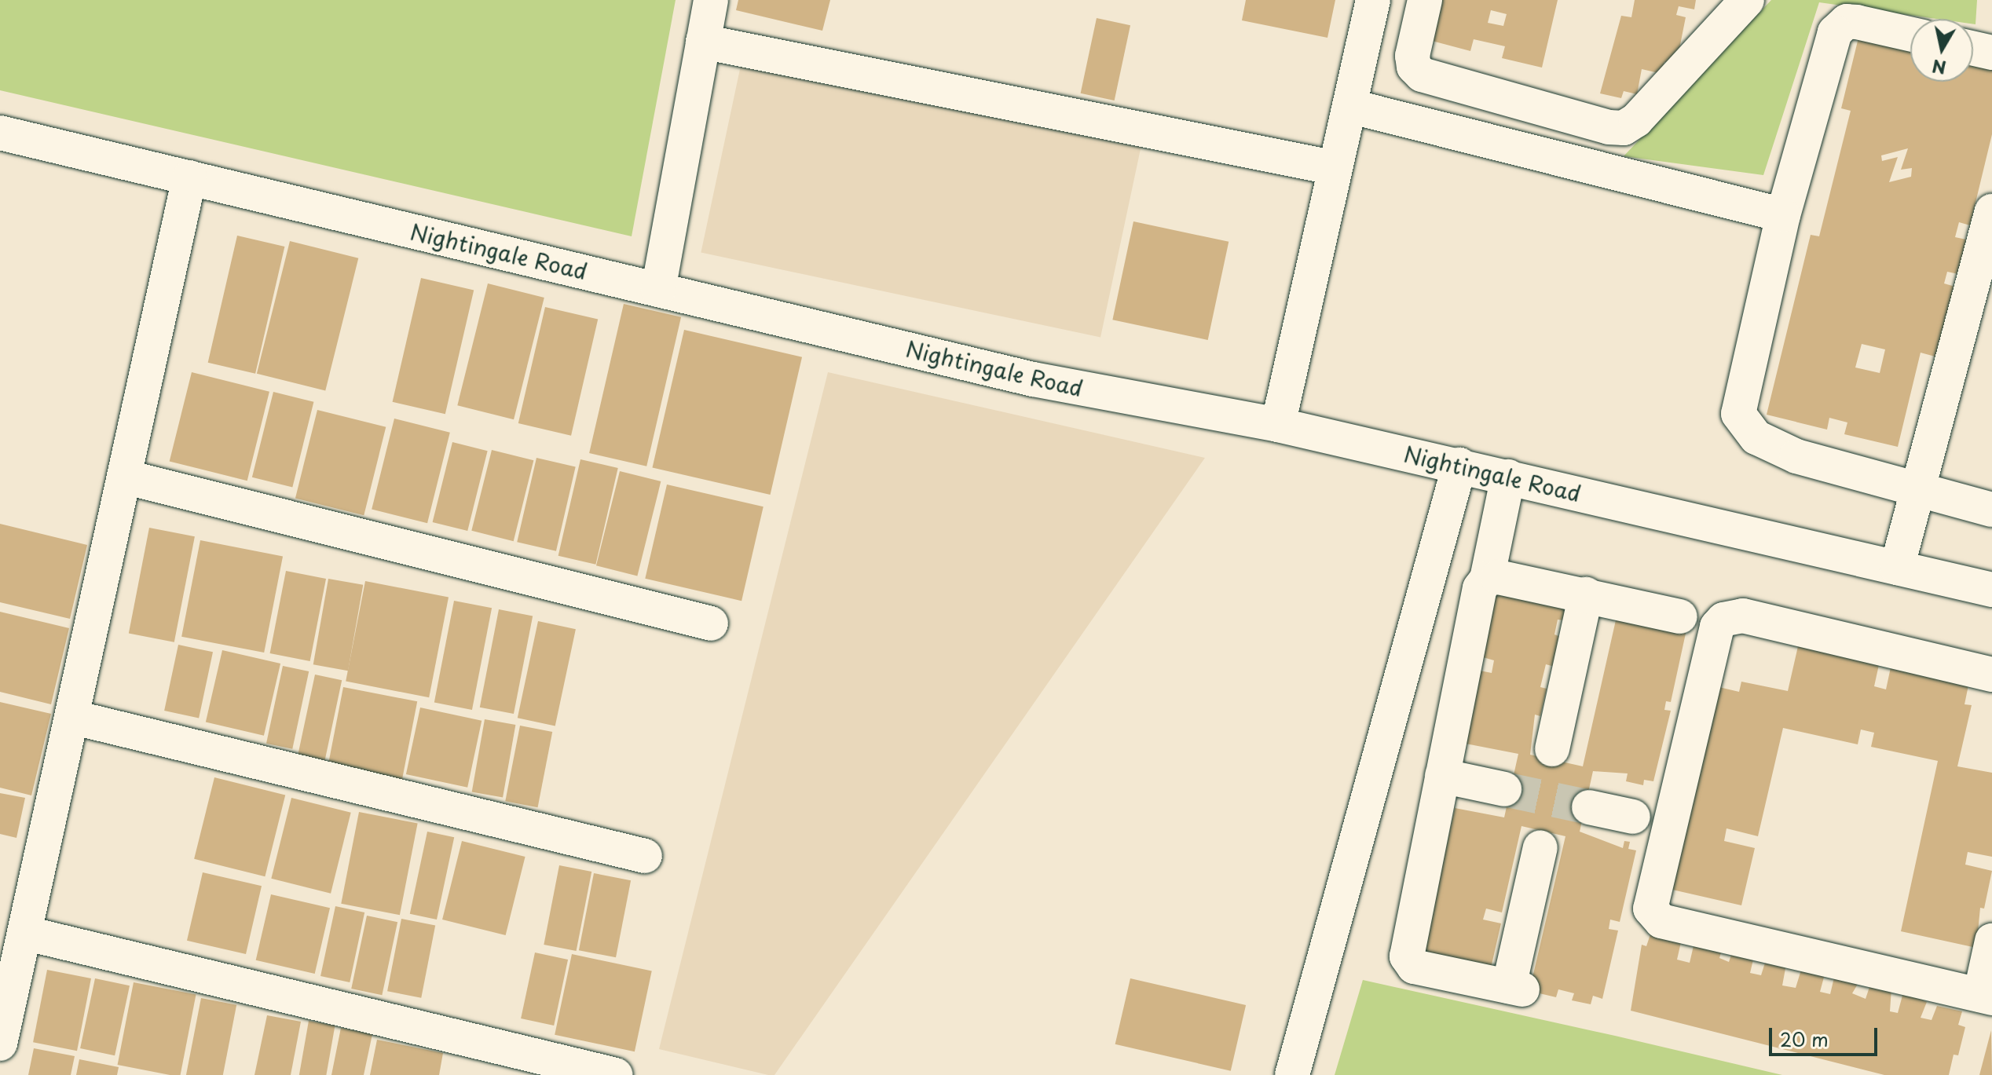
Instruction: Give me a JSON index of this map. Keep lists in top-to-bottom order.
{
  "streets": {
    "street": ["Nightingale Road"]
  },
  "scale_bar": "20 m",
  "north": "bottom"
}
